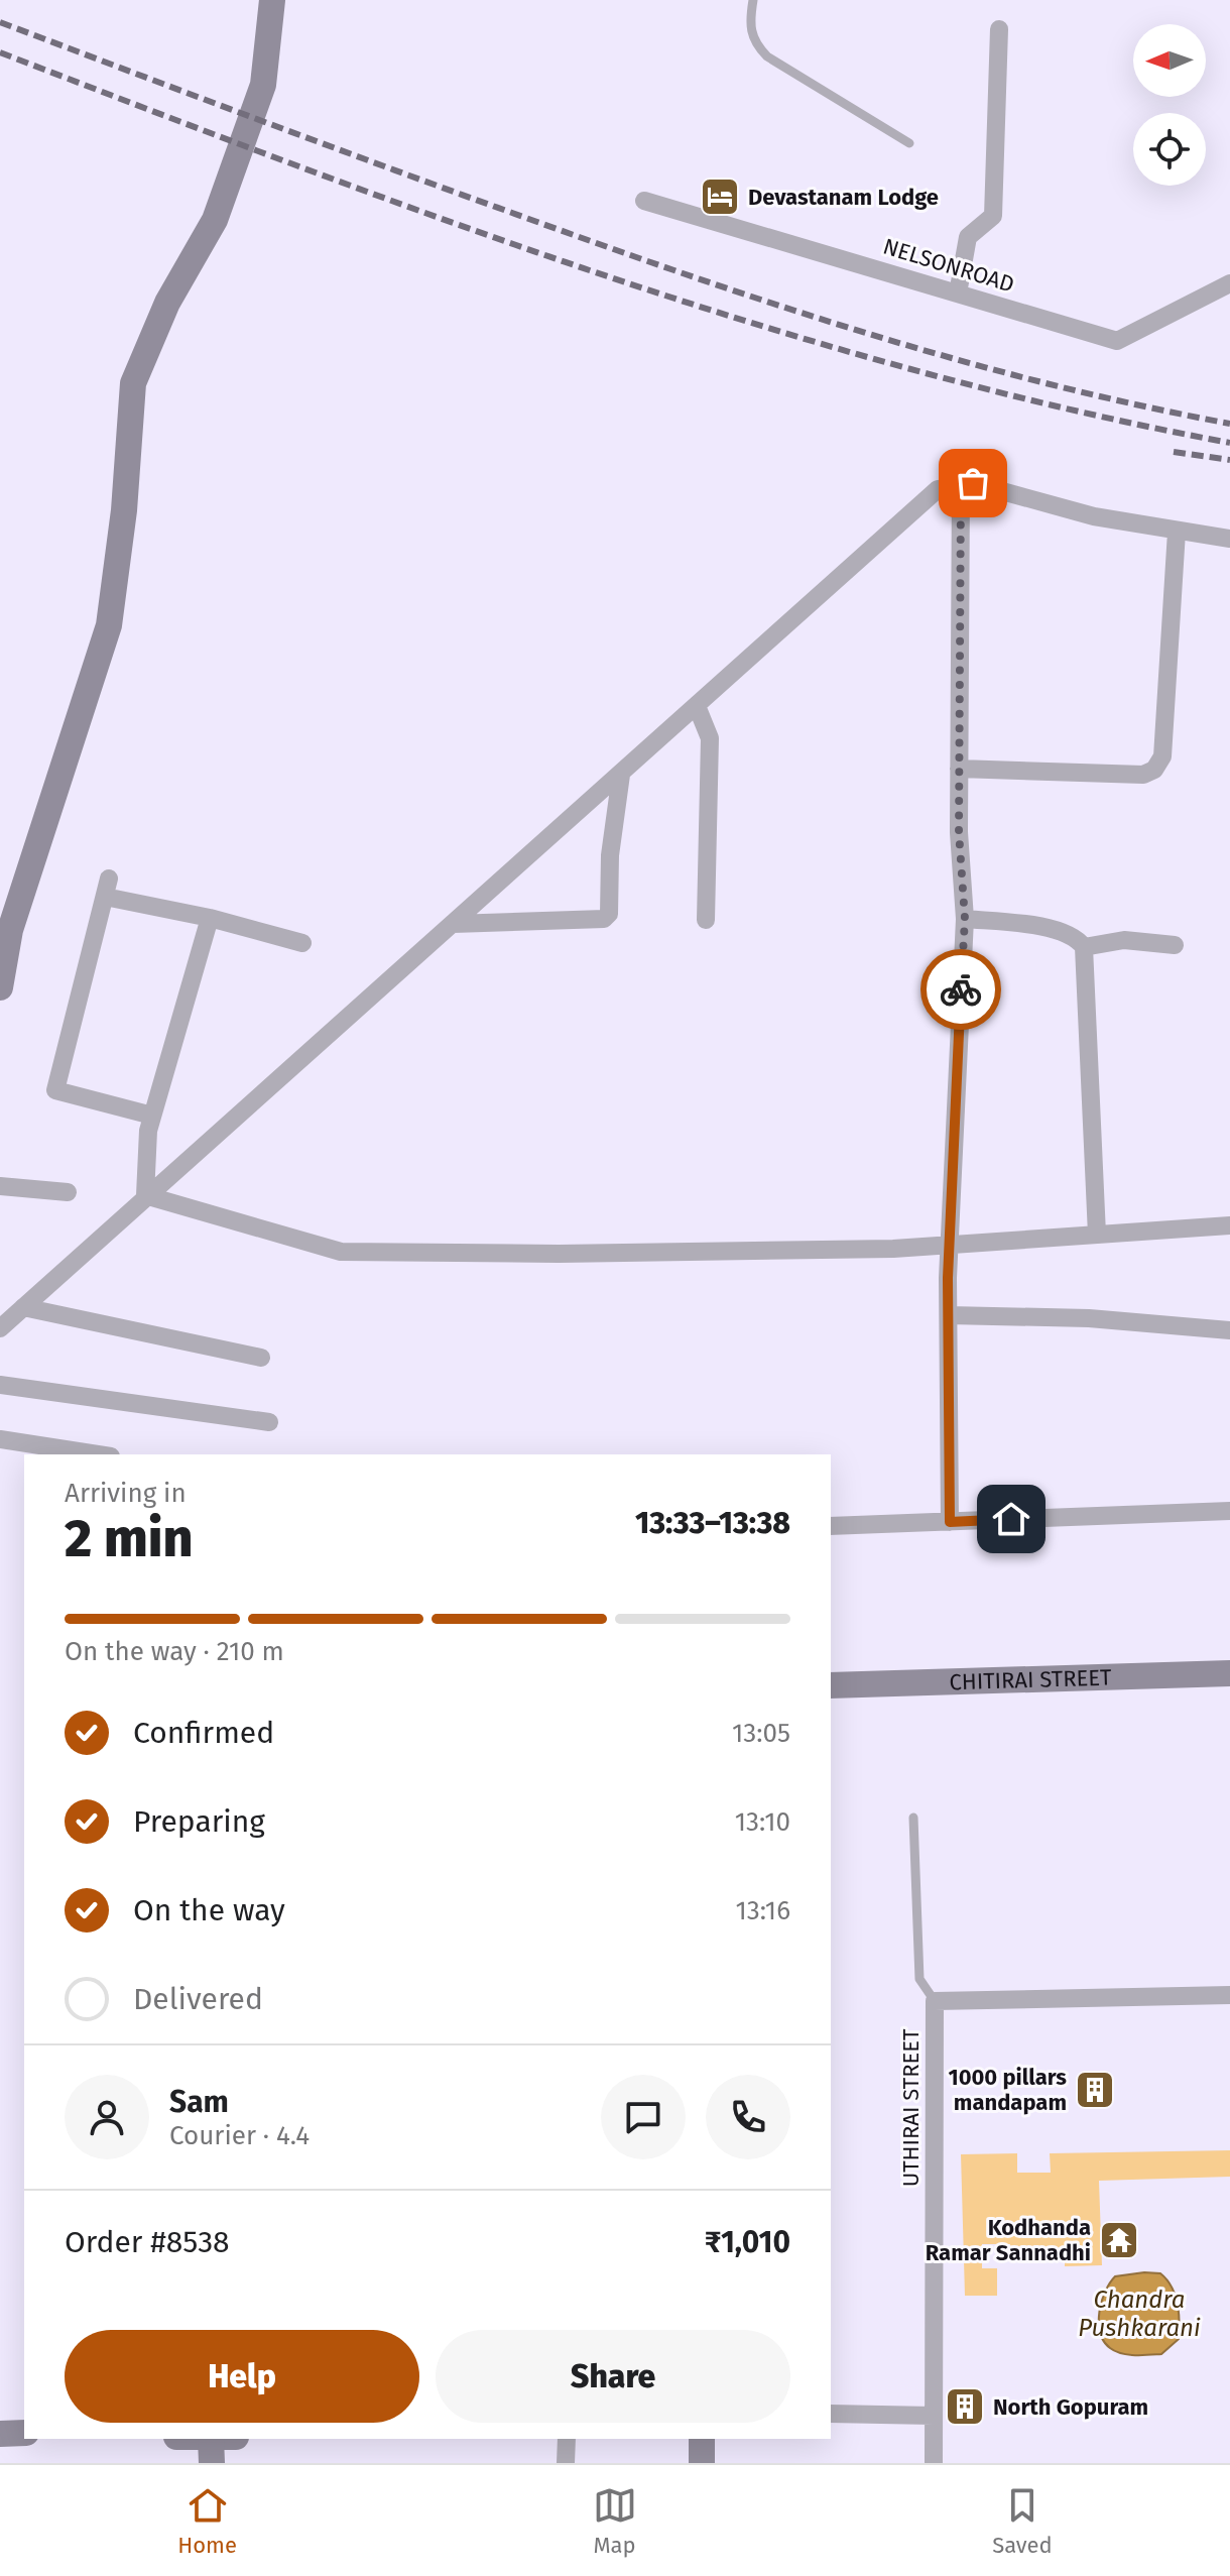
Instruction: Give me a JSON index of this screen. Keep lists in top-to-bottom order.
{
  "streets": {
    "main road": ["CHITIRAI STREET"],
    "street": ["NELSONROAD", "UTHIRAI STREET"]
  },
  "water": ["Chandra Pushkarani"],
  "places": {
    "hotel": ["Devastanam Lodge"],
    "building": ["1000 pillars mandapam", "North Gopuram"],
    "temple": ["Kodhanda Ramar Sannadhi"]
  },
  "north": "left",
  "page": {
    "heading": ["2 min", "Arriving in", "13:33–13:38"],
    "panel": [
      "Sam",
      "Courier · 4.4",
      "Order #8538",
      "₹1,010"
    ],
    "bar": "On the way · 210 m",
    "list": [
      ["Confirmed", "13:05"],
      ["Preparing", "13:10"],
      ["On the way", "13:16"],
      "Delivered"
    ],
    "buttons": ["Help", "Share"],
    "tabs": ["Home", "Map", "Saved"]
  }
}
